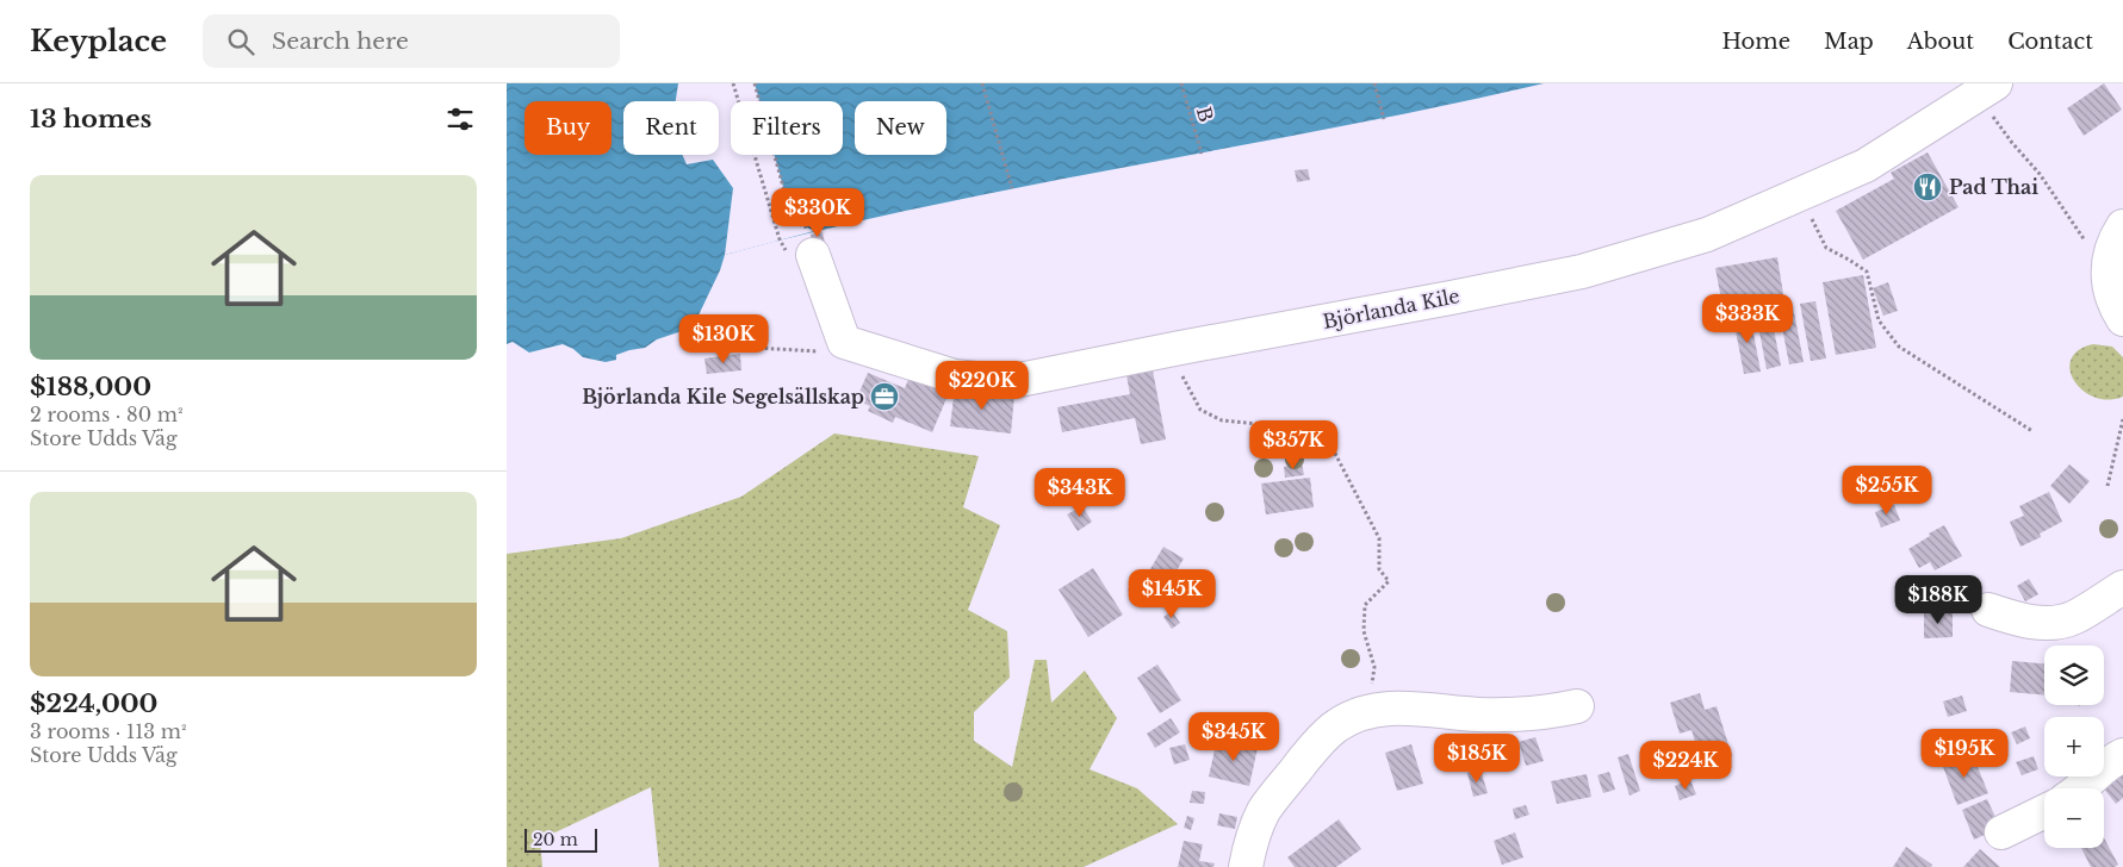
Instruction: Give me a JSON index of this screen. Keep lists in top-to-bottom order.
{
  "streets": {
    "street": ["Björlanda Kile"],
    "path": ["B"]
  },
  "places": {
    "restaurant": ["Pad Thai"],
    "office": ["Björlanda Kile Segelsällskap"]
  },
  "scale_bar": "20 m",
  "page": {
    "header": "Keyplace",
    "search": "Search here",
    "nav": [
      "Home",
      "Map",
      "About",
      "Contact"
    ],
    "heading": "13 homes",
    "chip": [
      "Buy",
      "Rent",
      "Filters",
      "New"
    ],
    "list": [
      {
        "name": "$188,000",
        "note": "2 rooms · 80 m² · Store Udds Väg"
      },
      {
        "name": "$224,000",
        "note": "3 rooms · 113 m² · Store Udds Väg"
      }
    ],
    "price": [
      "$330K",
      "$333K",
      "$130K",
      "$220K",
      "$357K",
      "$255K",
      "$343K",
      "$145K",
      "$188K",
      "$345K",
      "$195K",
      "$185K",
      "$224K"
    ],
    "map_buttons": ["+", "−"],
    "scale": "20 m"
  }
}
